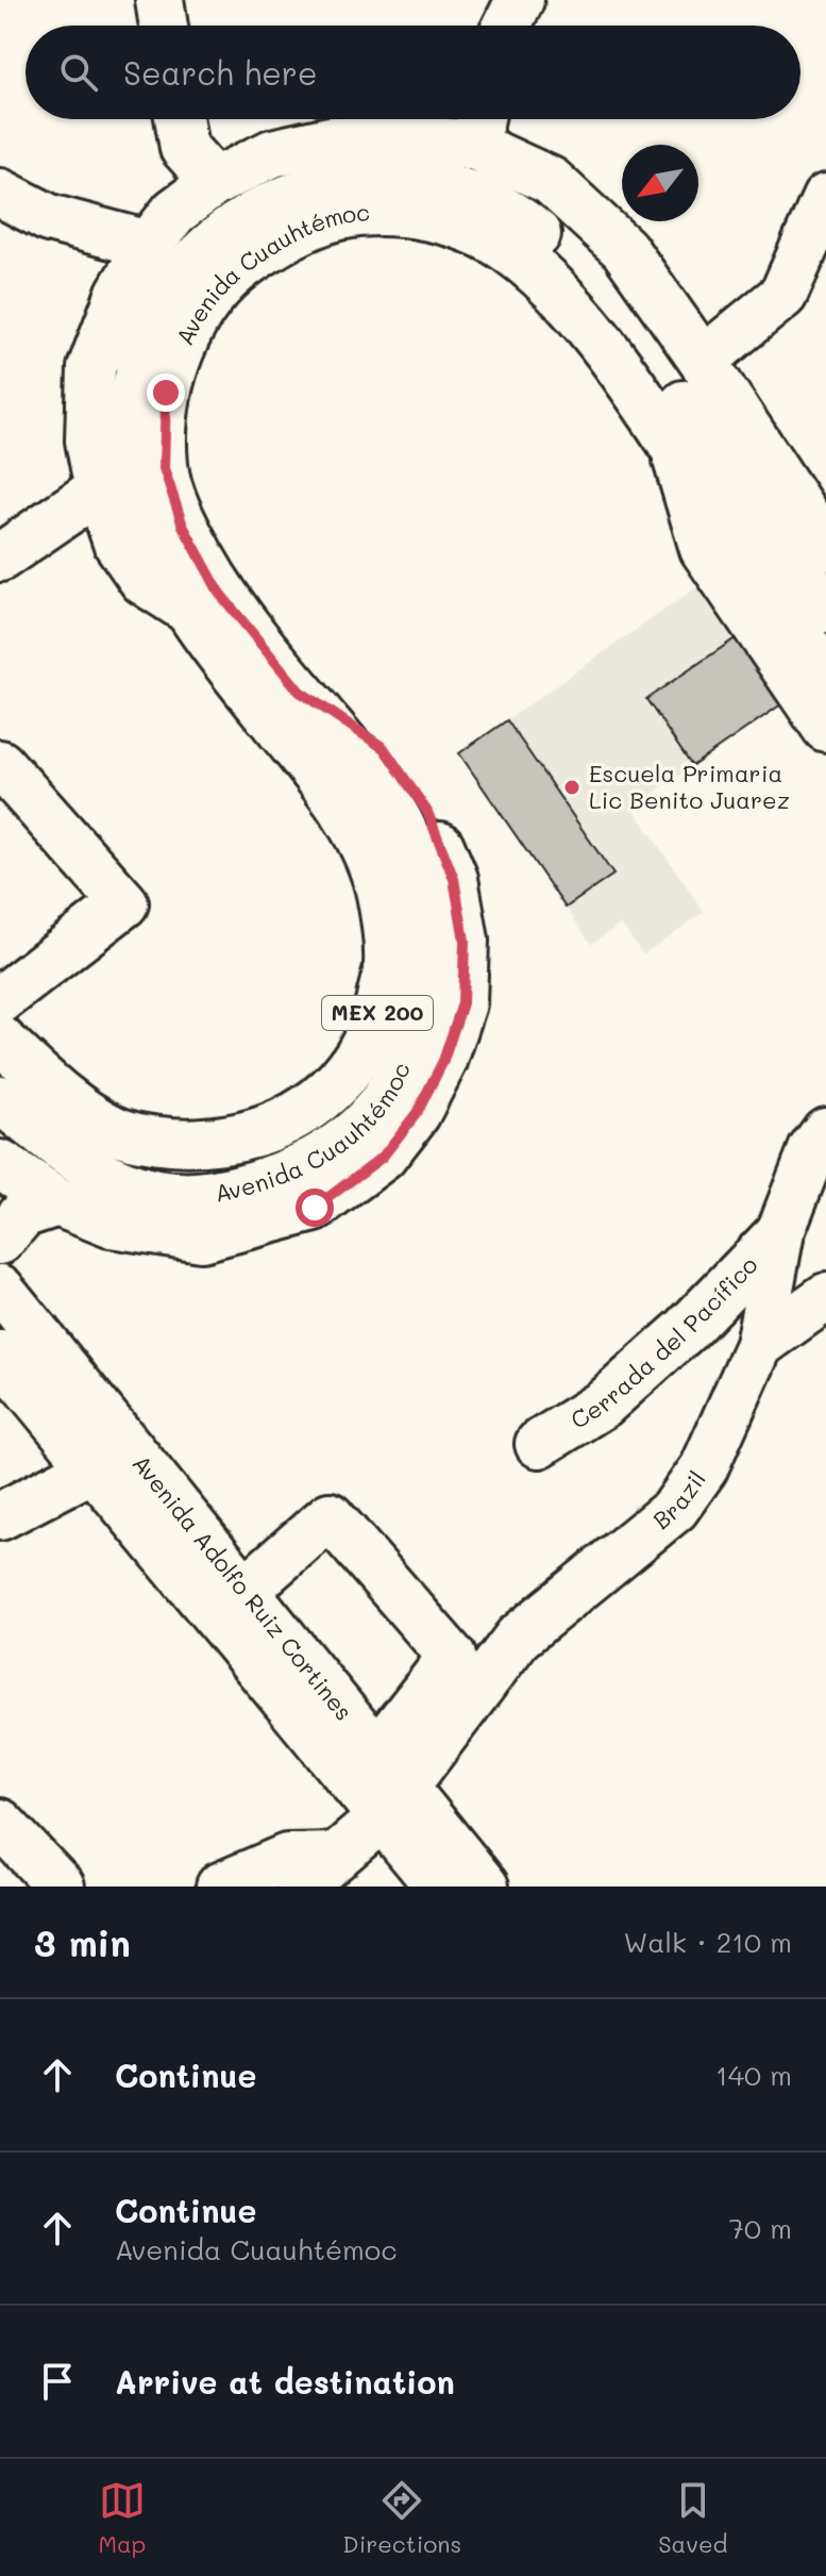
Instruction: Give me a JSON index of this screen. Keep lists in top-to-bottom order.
{
  "streets": {
    "main road": [
      "Avenida Cuauhtémoc",
      "MEX 200",
      "Cerrada del Pacífico",
      "Brazil",
      "Avenida Adolfo Ruiz Cortines"
    ]
  },
  "crossings": [
    ["Cerrada del Pacífico", "Brazil"],
    ["Brazil", "Avenida Adolfo Ruiz Cortines"]
  ],
  "places": ["Escuela Primaria Lic Benito Juarez"],
  "north": "bottom left",
  "page": {
    "search": "Search here",
    "heading": ["3 min", "Walk · 210 m"],
    "list": [
      ["Continue", "140 m"],
      ["Continue", "Avenida Cuauhtémoc", "70 m"],
      "Arrive at destination"
    ],
    "nav": ["Map", "Directions", "Saved"]
  }
}
